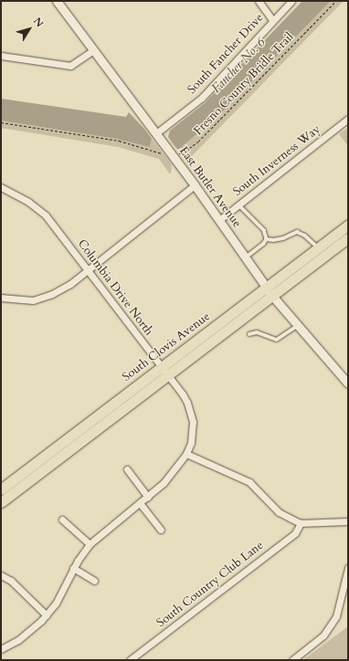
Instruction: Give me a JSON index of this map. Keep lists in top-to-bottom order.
{
  "streets": {
    "main road": ["South Clovis Avenue"],
    "street": [
      "South Fancher Drive",
      "South Inverness Way",
      "East Butler Avenue",
      "Columbia Drive North",
      "South Country Club Lane"
    ],
    "path": ["Fresno County Bridle Trail"]
  },
  "crossings": [
    ["South Fancher Drive", "East Butler Avenue"],
    ["Fresno County Bridle Trail", "East Butler Avenue"],
    ["South Inverness Way", "East Butler Avenue"],
    ["East Butler Avenue", "South Clovis Avenue"],
    ["Columbia Drive North", "South Clovis Avenue"]
  ],
  "water": ["Fancher No. 6"],
  "north": "top right"
}
